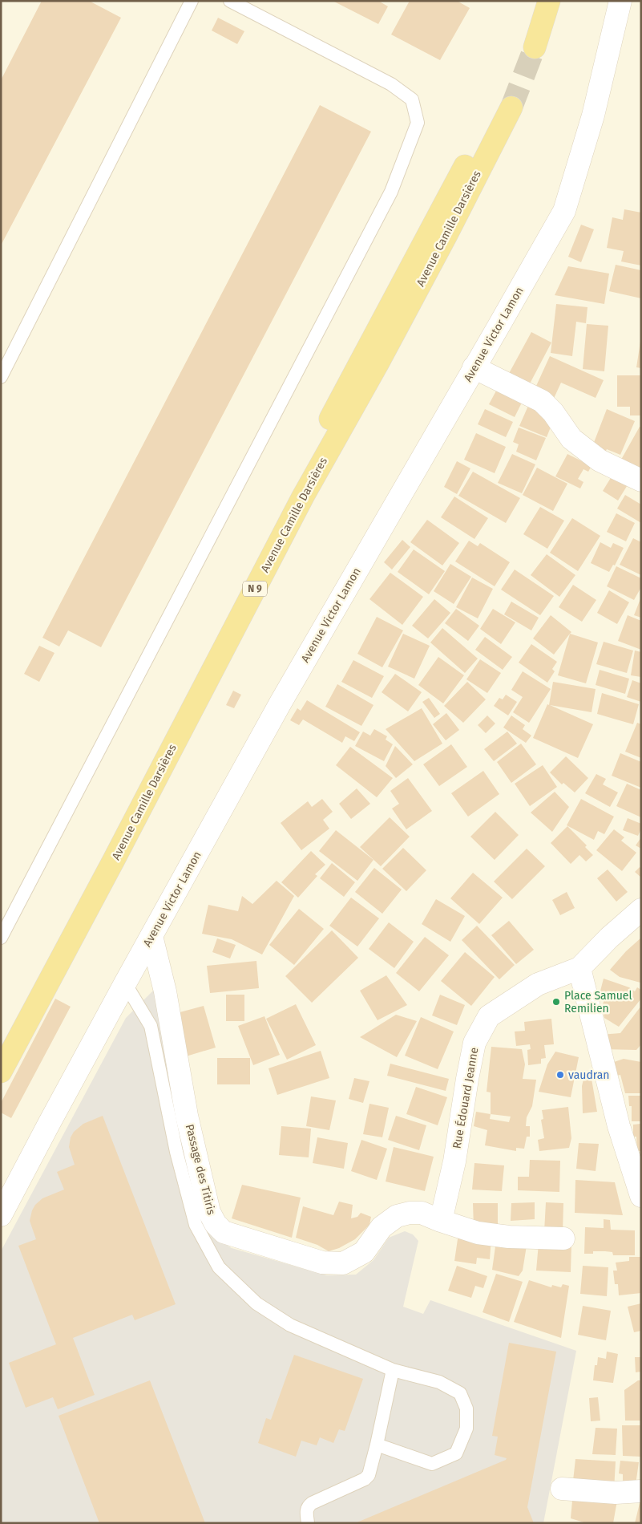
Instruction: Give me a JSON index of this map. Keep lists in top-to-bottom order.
{
  "streets": {
    "main road": ["Avenue Camille Darsières", "N 9"],
    "street": ["Avenue Victor Lamon", "Rue Édouard Jeanne", "Passage des Titiris"]
  },
  "crossings": [
    ["Avenue Victor Lamon", "Passage des Titiris"],
    ["Rue Édouard Jeanne", "Passage des Titiris"]
  ],
  "places": ["Place Samuel Remilien", "vaudran"]
}
